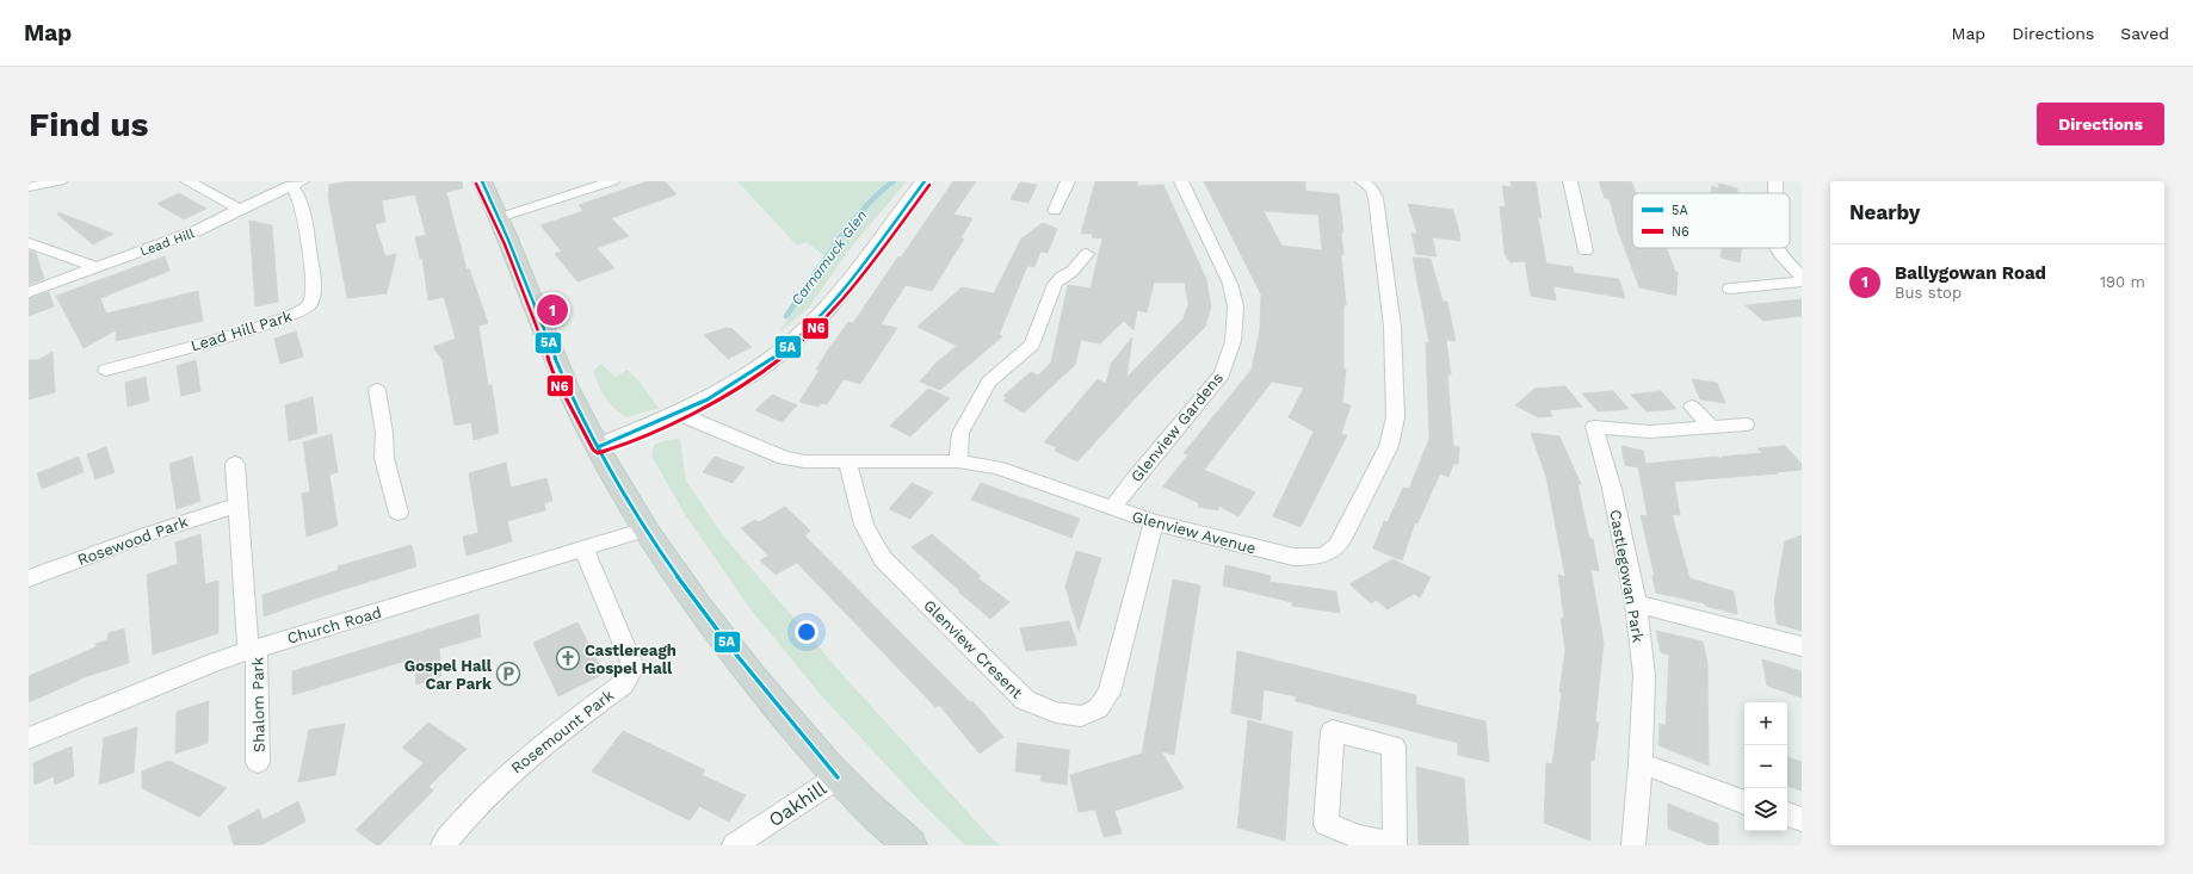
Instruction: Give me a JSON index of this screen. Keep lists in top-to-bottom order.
{
  "streets": {
    "street": [
      "Lead Hill",
      "Lead Hill Park",
      "Glenview Gardens",
      "Glenview Avenue",
      "Rosewood Park",
      "Castlegowan Park",
      "Church Road",
      "Glenview Cresent",
      "Shalom Park",
      "Rosemount Park",
      "Oakhill"
    ]
  },
  "crossings": [
    ["Lead Hill", "Lead Hill Park"],
    ["Glenview Gardens", "Glenview Avenue"],
    ["Glenview Avenue", "Glenview Cresent"],
    ["Church Road", "Shalom Park"],
    ["Church Road", "Rosemount Park"]
  ],
  "water": ["Carnamuck Glen"],
  "places": {
    "church": ["Castlereagh Gospel Hall"],
    "parking": ["Gospel Hall Car Park"]
  },
  "lines": ["transit line 5A", "transit line N6"],
  "legend": ["5A", "N6"],
  "page": {
    "header": "Map",
    "nav": ["Map", "Directions", "Saved"],
    "buttons": "Directions",
    "title": "Find us",
    "heading": "Nearby",
    "list": [
      {
        "mark": "1",
        "name": "Ballygowan Road",
        "note": "Bus stop",
        "value": "190 m"
      }
    ],
    "pins": "1",
    "map_buttons": ["+", "−"]
  }
}
